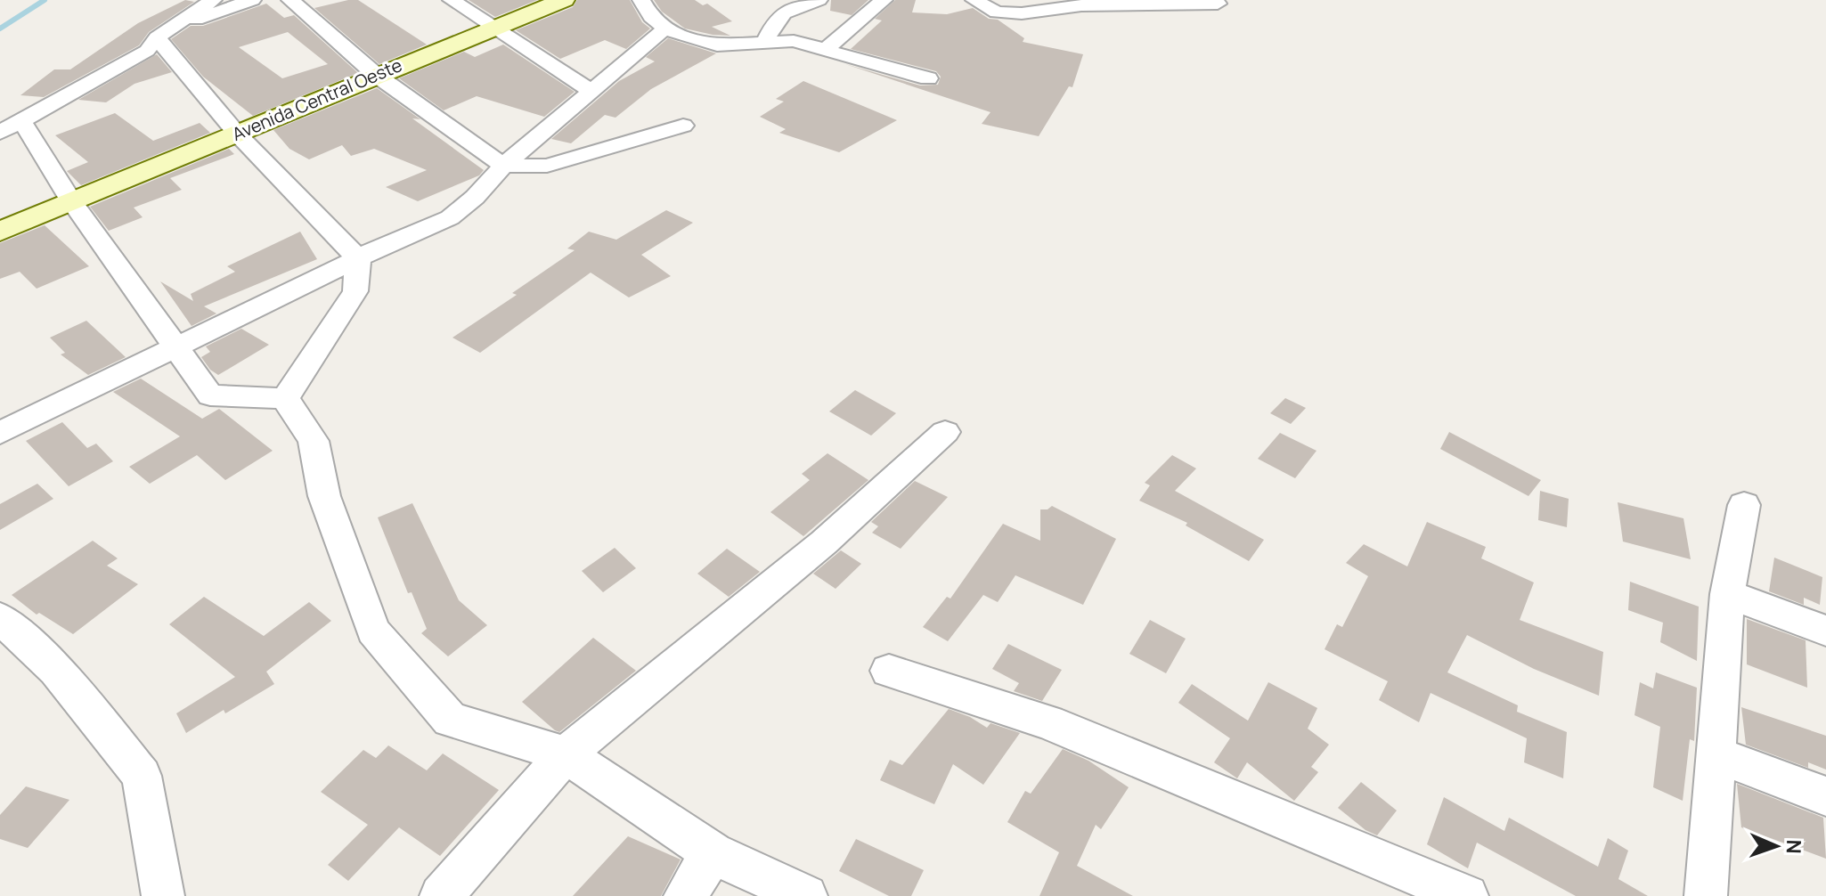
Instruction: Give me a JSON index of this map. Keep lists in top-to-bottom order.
{
  "streets": {
    "street": ["Avenida Central Oeste"]
  },
  "north": "right"
}
